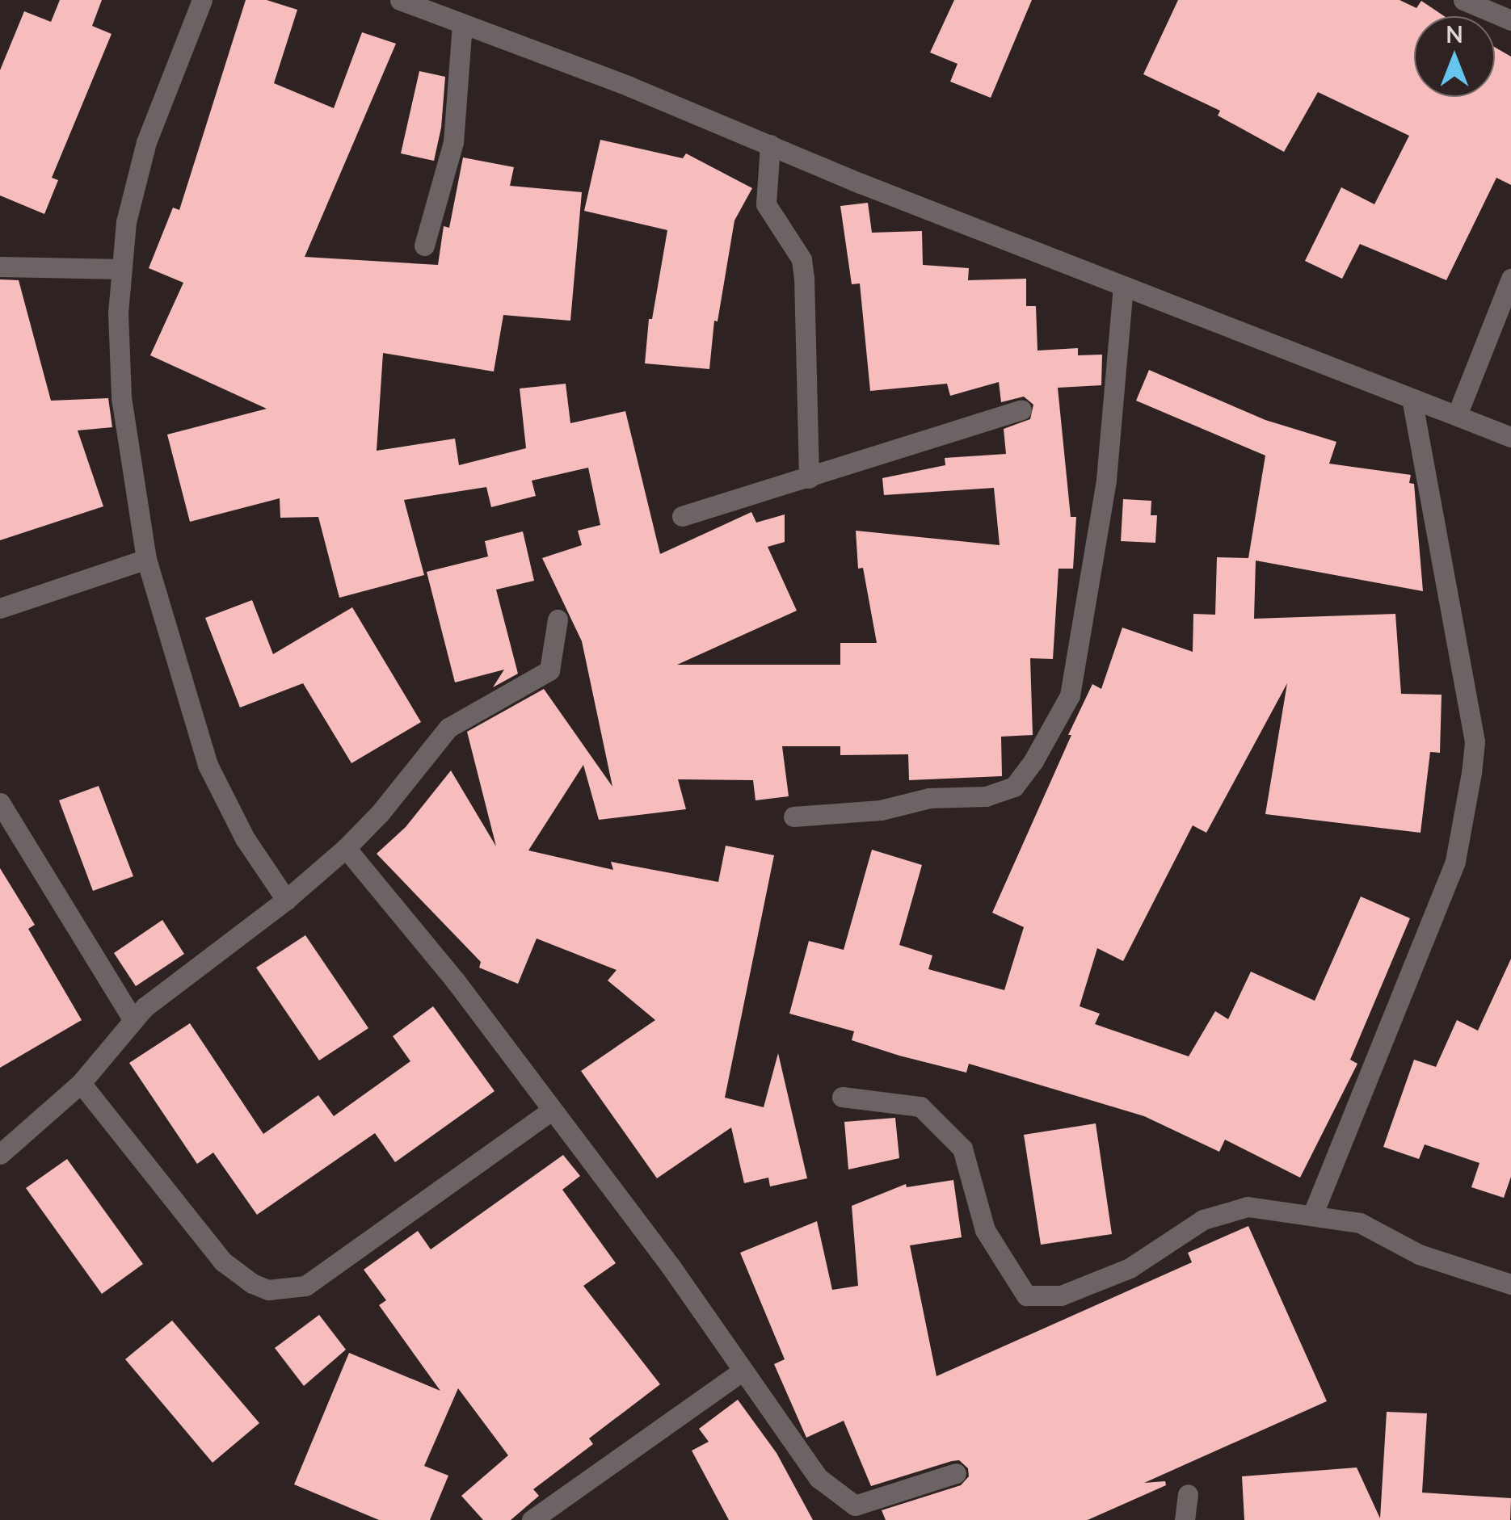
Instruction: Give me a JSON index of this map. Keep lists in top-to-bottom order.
{
  "north": "top"
}
